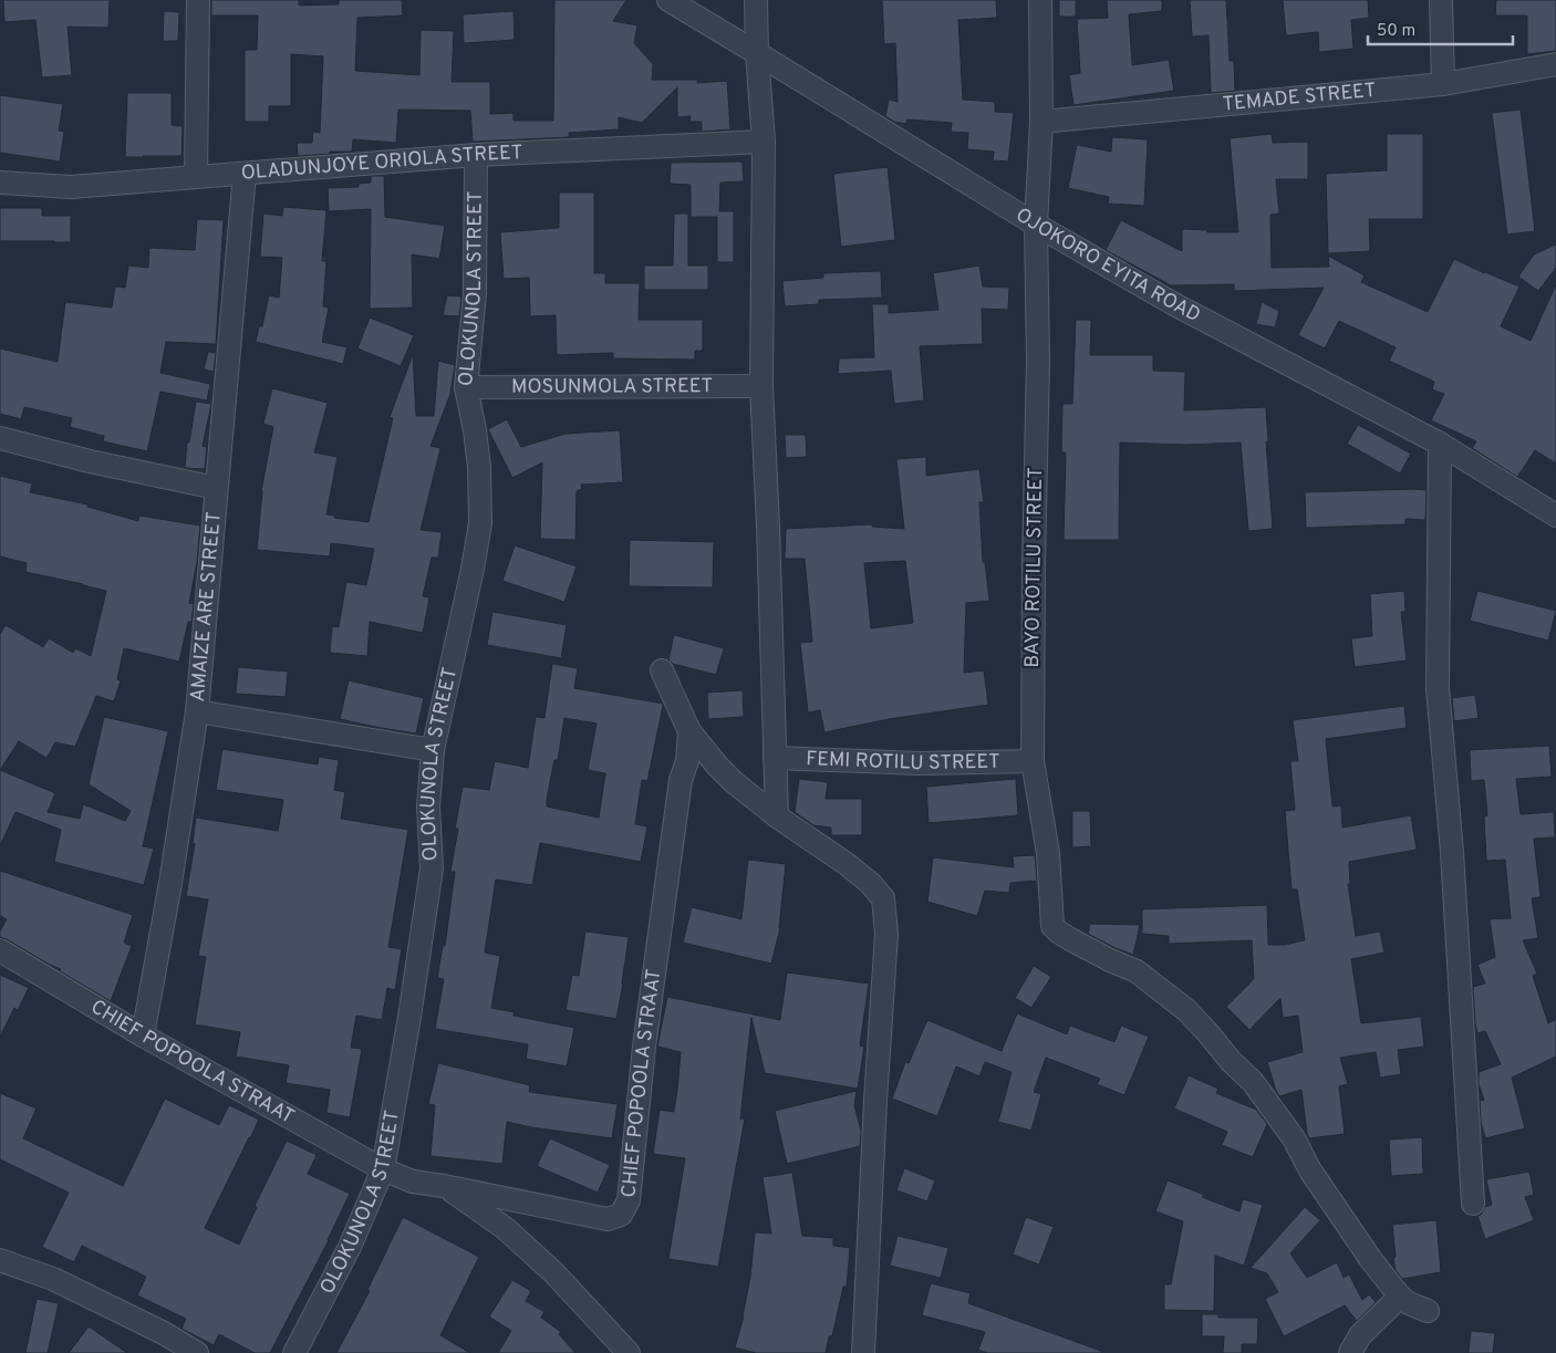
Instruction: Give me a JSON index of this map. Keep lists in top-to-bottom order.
{
  "streets": {
    "street": [
      "TEMADE STREET",
      "OLADUNJOYE ORIOLA STREET",
      "OJOKORO EYITA ROAD",
      "OLOKUNOLA STREET",
      "MOSUNMOLA STREET",
      "BAYO ROTILU STREET",
      "AMAIZE ARE STREET",
      "FEMI ROTILU STREET",
      "CHIEF POPOOLA STRAAT"
    ]
  },
  "crossings": [
    ["TEMADE STREET", "BAYO ROTILU STREET"],
    ["OLADUNJOYE ORIOLA STREET", "OLOKUNOLA STREET"],
    ["OLADUNJOYE ORIOLA STREET", "AMAIZE ARE STREET"],
    ["OJOKORO EYITA ROAD", "BAYO ROTILU STREET"],
    ["OLOKUNOLA STREET", "MOSUNMOLA STREET"],
    ["OLOKUNOLA STREET", "CHIEF POPOOLA STRAAT"],
    ["BAYO ROTILU STREET", "FEMI ROTILU STREET"],
    ["AMAIZE ARE STREET", "CHIEF POPOOLA STRAAT"]
  ],
  "scale_bar": "50 m"
}
